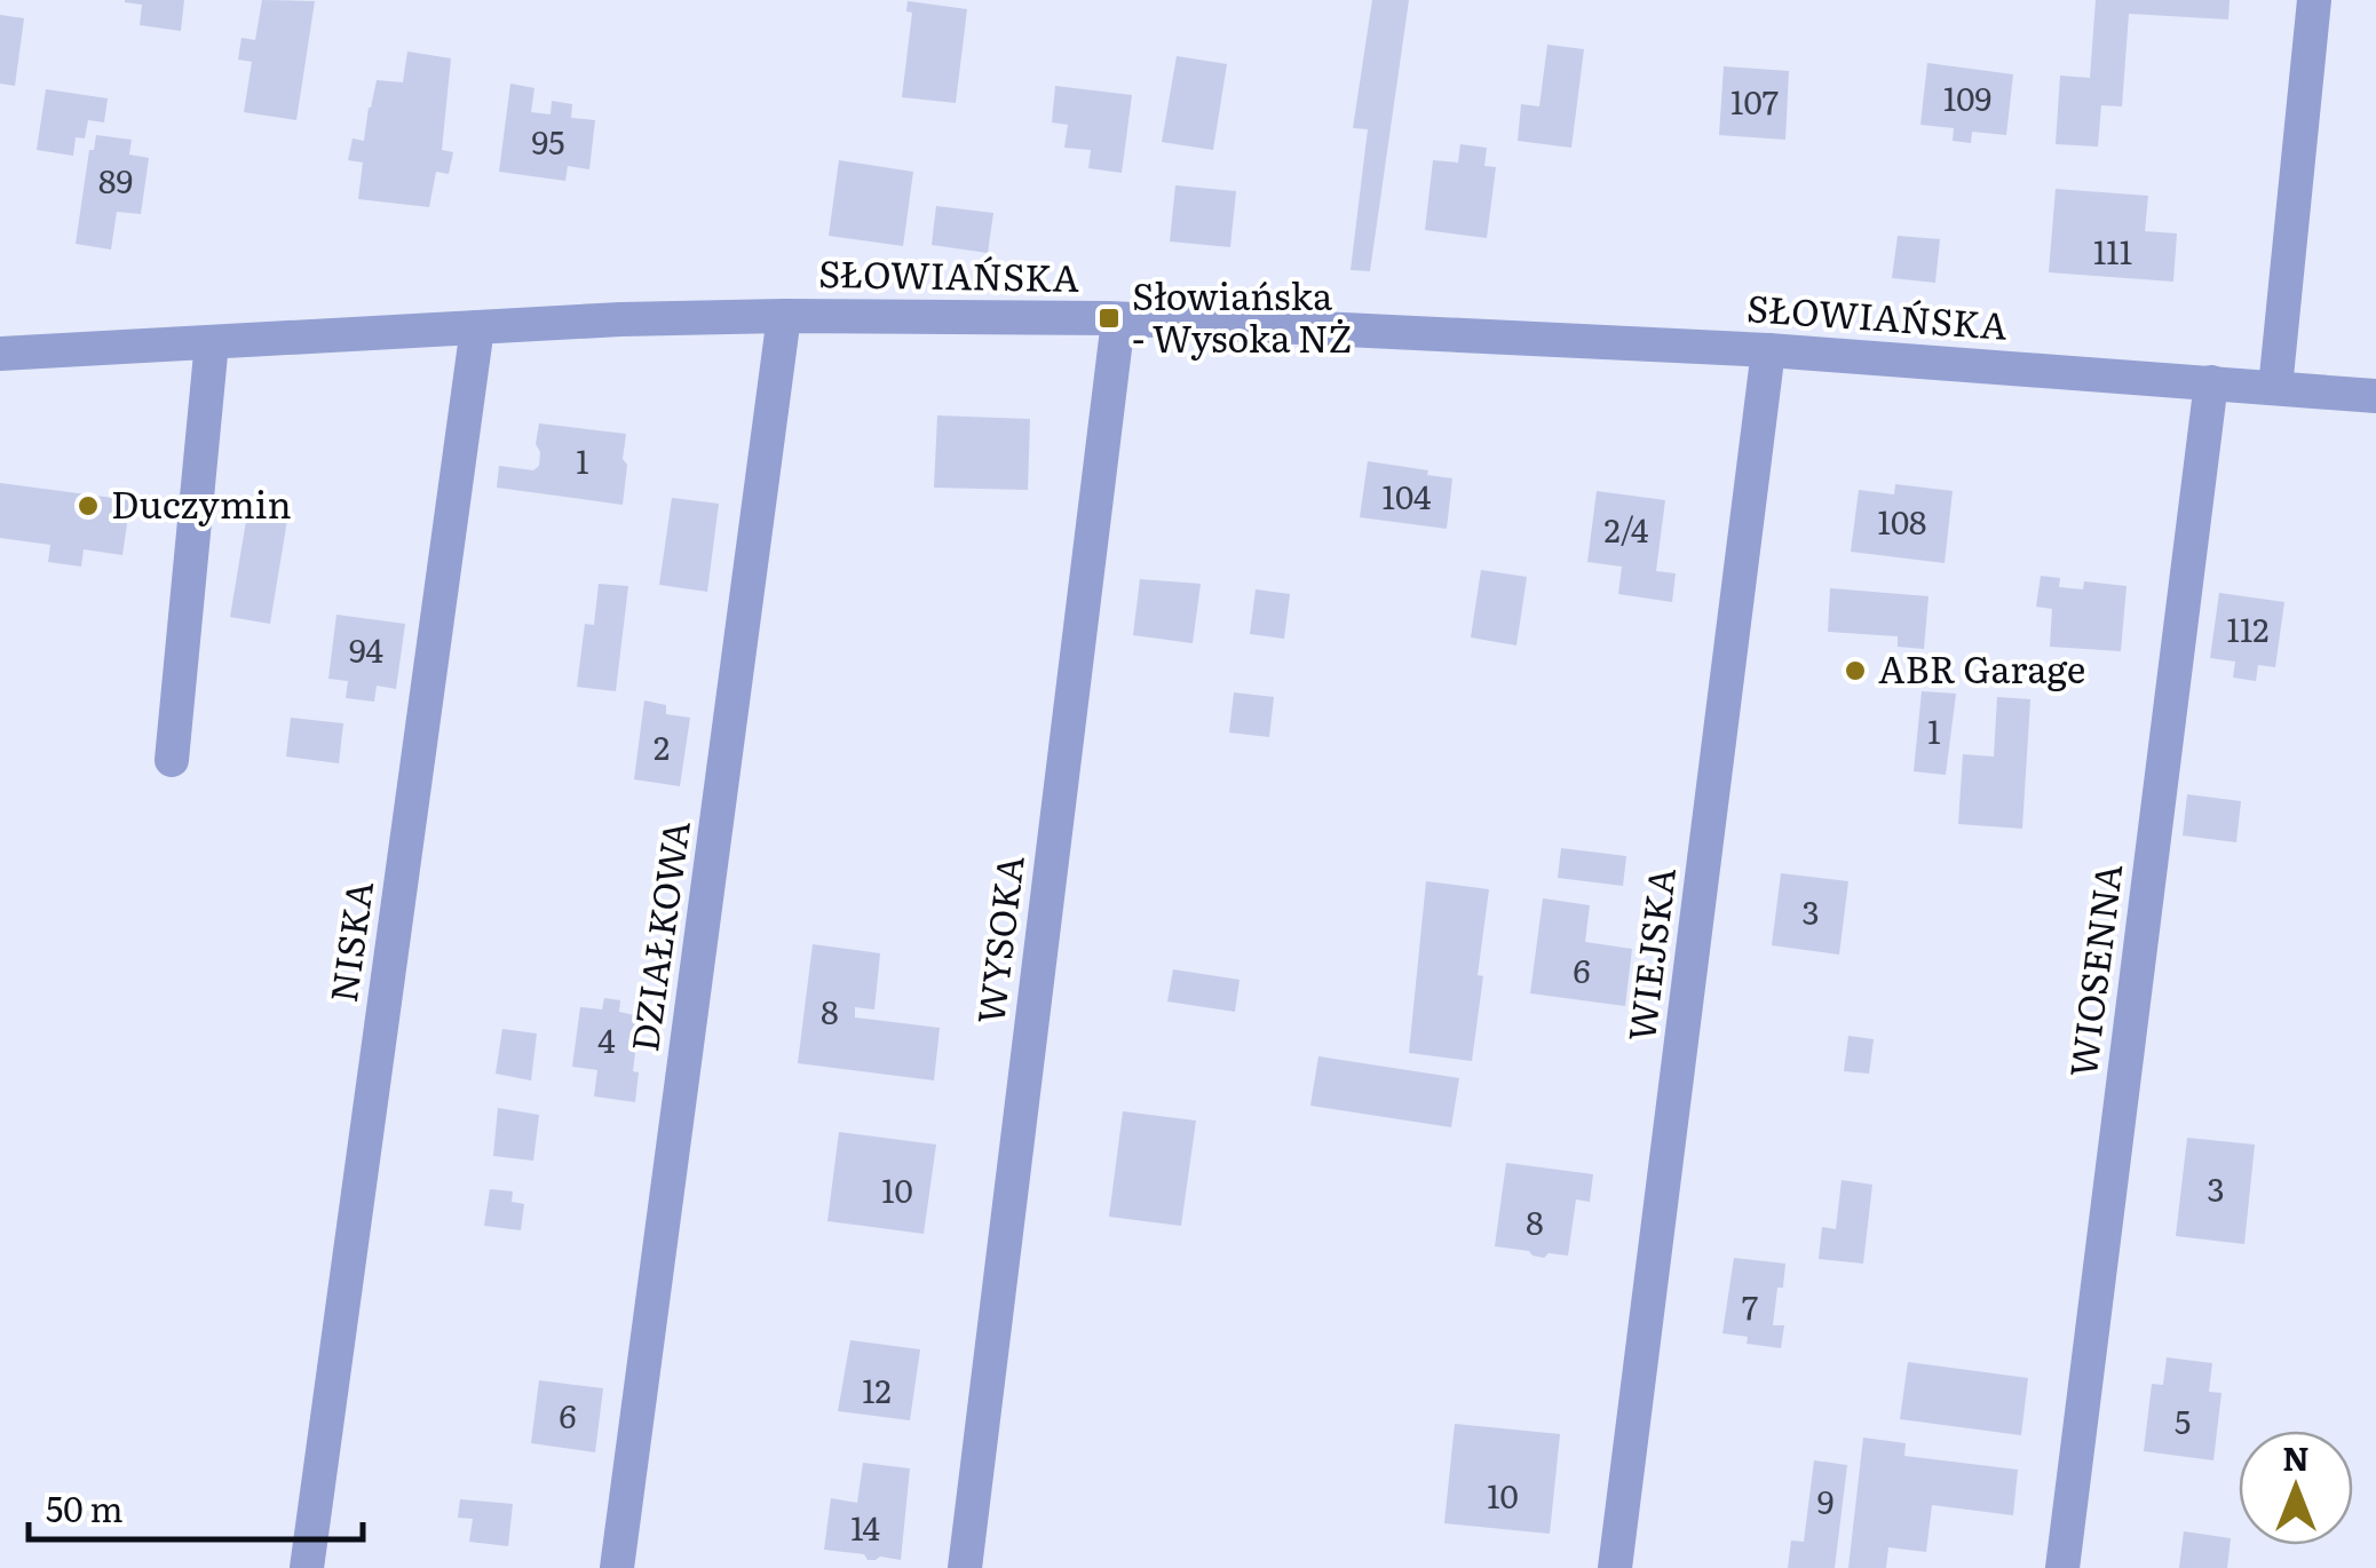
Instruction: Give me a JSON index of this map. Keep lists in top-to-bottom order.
{
  "streets": {
    "street": [
      "SŁOWIAŃSKA",
      "DZIAŁKOWA",
      "WYSOKA",
      "NISKA",
      "WIEJSKA",
      "WIOSENNA"
    ]
  },
  "crossings": [
    ["SŁOWIAŃSKA", "DZIAŁKOWA"],
    ["SŁOWIAŃSKA", "WYSOKA"],
    ["SŁOWIAŃSKA", "NISKA"],
    ["SŁOWIAŃSKA", "WIEJSKA"],
    ["SŁOWIAŃSKA", "WIOSENNA"]
  ],
  "places": {
    "transit": ["Słowiańska - Wysoka NŻ"],
    "other": ["Duczymin", "ABR Garage"]
  },
  "house_numbers": [
    "109",
    "107",
    "95",
    "89",
    "111",
    "1",
    "104",
    "108",
    "2/4",
    "112",
    "94",
    "1",
    "2",
    "3",
    "6",
    "8",
    "4",
    "3",
    "10",
    "8",
    "7",
    "12",
    "6",
    "5",
    "10",
    "9",
    "14"
  ],
  "scale_bar": "50 m",
  "north": "top"
}
